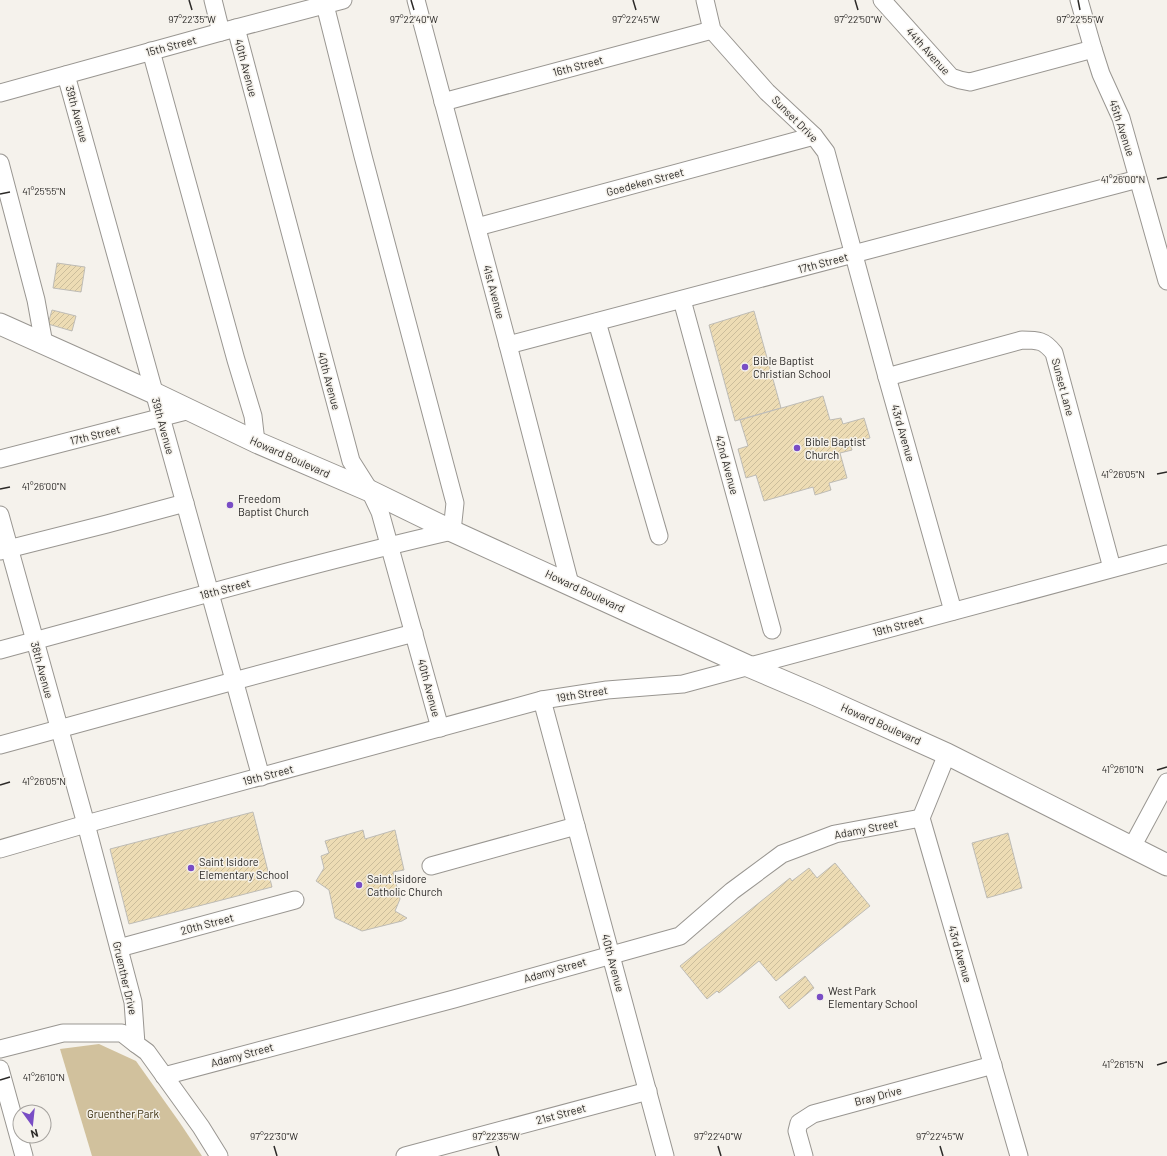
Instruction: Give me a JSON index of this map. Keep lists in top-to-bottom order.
{
  "streets": {
    "main road": ["Howard Boulevard"],
    "street": [
      "15th Street",
      "44th Avenue",
      "16th Street",
      "40th Avenue",
      "39th Avenue",
      "Sunset Drive",
      "45th Avenue",
      "Goedeken Street",
      "17th Street",
      "41st Avenue",
      "Sunset Lane",
      "43rd Avenue",
      "42nd Avenue",
      "18th Street",
      "19th Street",
      "38th Avenue",
      "Adamy Street",
      "20th Street",
      "Gruenther Drive",
      "Bray Drive",
      "21st Street"
    ]
  },
  "crossings": [
    ["15th Street", "40th Avenue"],
    ["15th Street", "39th Avenue"],
    ["44th Avenue", "45th Avenue"],
    ["16th Street", "Sunset Drive"],
    ["16th Street", "41st Avenue"],
    ["40th Avenue", "Howard Boulevard"],
    ["40th Avenue", "18th Street"],
    ["40th Avenue", "19th Street"],
    ["40th Avenue", "Adamy Street"],
    ["40th Avenue", "21st Street"],
    ["39th Avenue", "17th Street"],
    ["39th Avenue", "Howard Boulevard"],
    ["39th Avenue", "18th Street"],
    ["39th Avenue", "19th Street"],
    ["Sunset Drive", "Goedeken Street"],
    ["Sunset Drive", "17th Street"],
    ["Sunset Drive", "43rd Avenue"],
    ["45th Avenue", "17th Street"],
    ["Goedeken Street", "41st Avenue"],
    ["17th Street", "41st Avenue"],
    ["17th Street", "43rd Avenue"],
    ["17th Street", "Howard Boulevard"],
    ["17th Street", "42nd Avenue"],
    ["41st Avenue", "Howard Boulevard"],
    ["Sunset Lane", "43rd Avenue"],
    ["Sunset Lane", "19th Street"],
    ["43rd Avenue", "19th Street"],
    ["43rd Avenue", "Adamy Street"],
    ["43rd Avenue", "Bray Drive"],
    ["Howard Boulevard", "18th Street"],
    ["Howard Boulevard", "19th Street"],
    ["18th Street", "38th Avenue"],
    ["19th Street", "38th Avenue"],
    ["19th Street", "Gruenther Drive"],
    ["38th Avenue", "Gruenther Drive"],
    ["20th Street", "Gruenther Drive"]
  ],
  "parks": ["Gruenther Park"],
  "places": [
    "Bible Baptist Christian School",
    "Bible Baptist Church",
    "Freedom Baptist Church",
    "Saint Isidore Elementary School",
    "Saint Isidore Catholic Church",
    "West Park Elementary School"
  ],
  "north": "bottom",
  "coordinates": [
    "97°22'35\"W",
    "97°22'40\"W",
    "97°22'45\"W",
    "97°22'50\"W",
    "97°22'55\"W",
    "41°26'00\"N",
    "41°25'55\"N",
    "41°26'05\"N",
    "41°26'10\"N",
    "41°26'15\"N",
    "97°22'30\"W"
  ]
}
